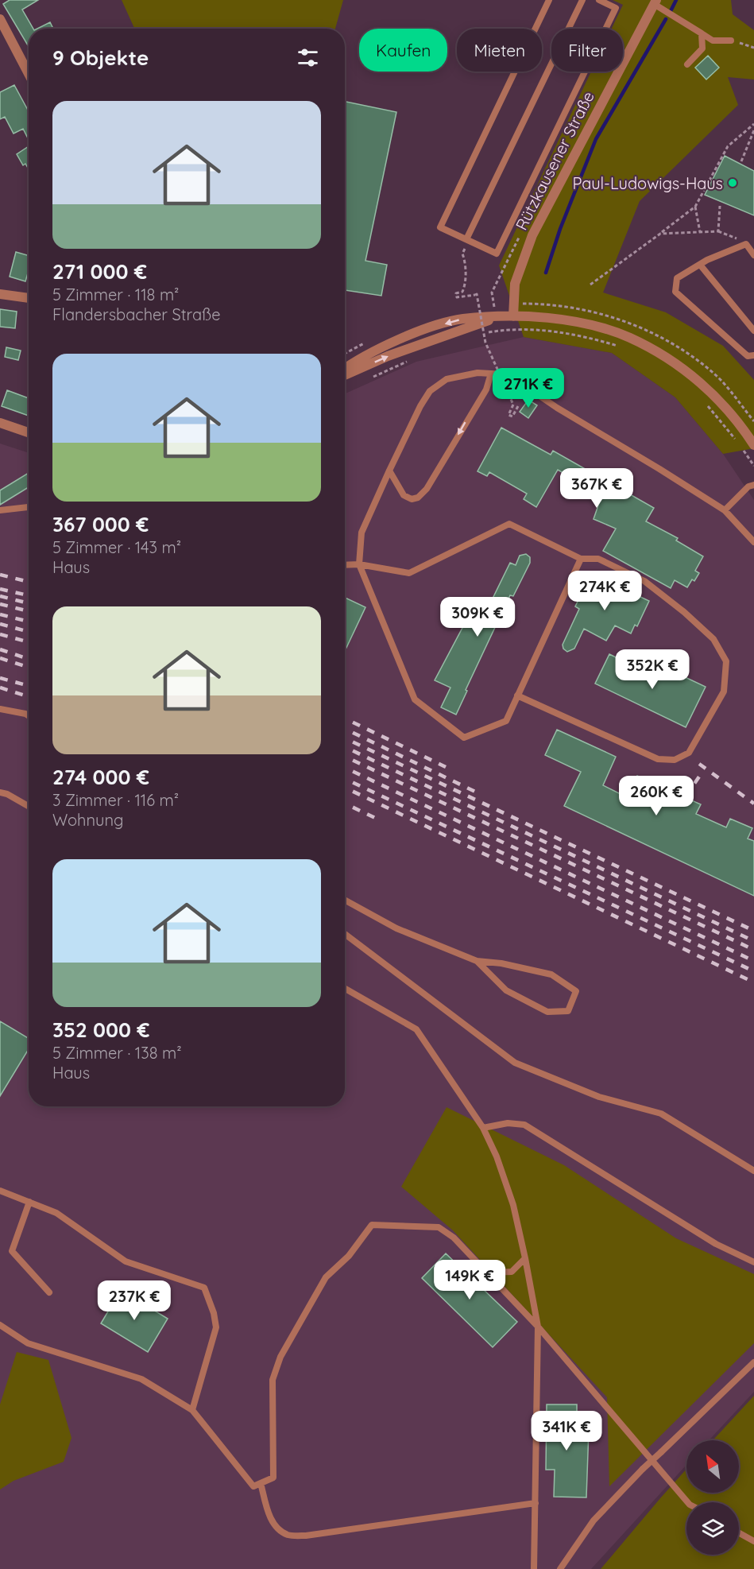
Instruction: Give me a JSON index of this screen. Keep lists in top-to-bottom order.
{
  "streets": {
    "street": ["Rützkausener Straße"]
  },
  "places": ["Paul-Ludowigs-Haus"],
  "north": "top left",
  "page": {
    "chip": ["Kaufen", "Mieten", "Filter"],
    "heading": "9 Objekte",
    "list": [
      {
        "name": "271 000 €",
        "note": "5 Zimmer · 118 m² · Flandersbacher Straße"
      },
      {
        "name": "367 000 €",
        "note": "5 Zimmer · 143 m² · Haus"
      },
      {
        "name": "274 000 €",
        "note": "3 Zimmer · 116 m² · Wohnung"
      },
      {
        "name": "352 000 €",
        "note": "5 Zimmer · 138 m² · Haus"
      }
    ],
    "price": [
      "271K €",
      "367K €",
      "274K €",
      "309K €",
      "352K €",
      "260K €",
      "149K €",
      "237K €",
      "341K €"
    ]
  }
}
